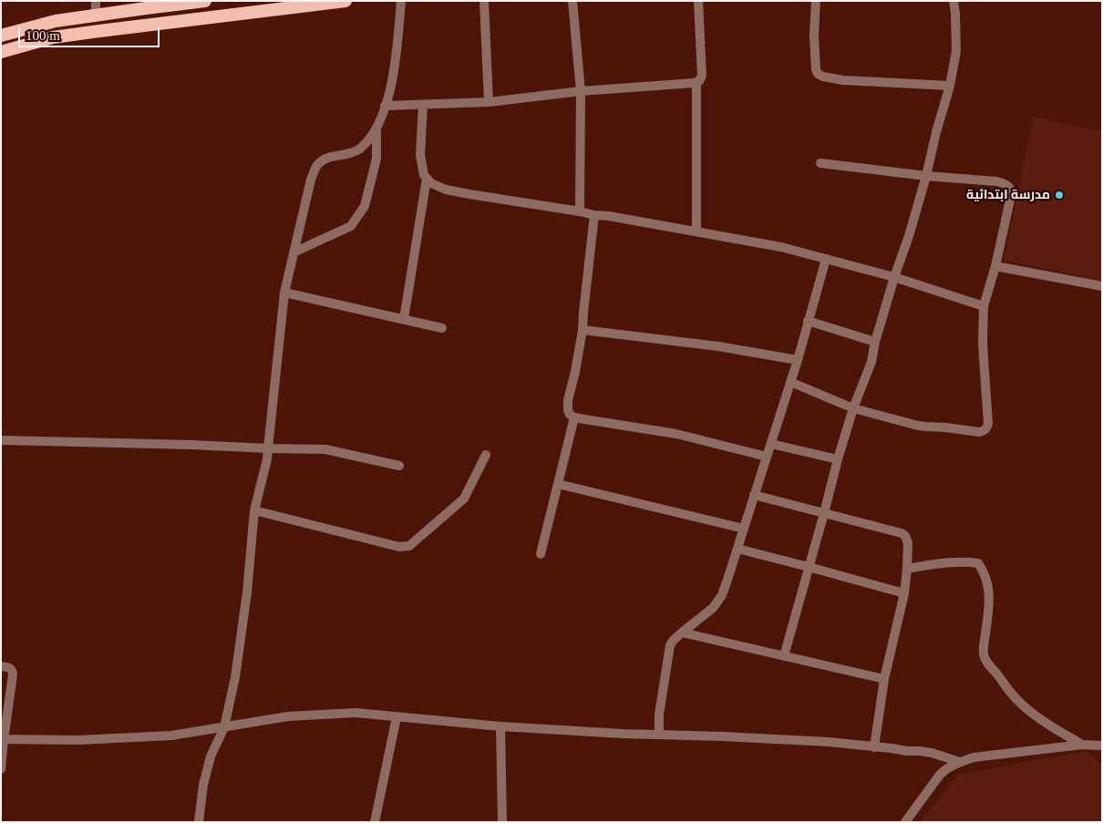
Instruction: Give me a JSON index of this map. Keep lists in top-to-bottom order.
{
  "places": ["مدرسة ابتدائية"],
  "scale_bar": "100 m"
}
